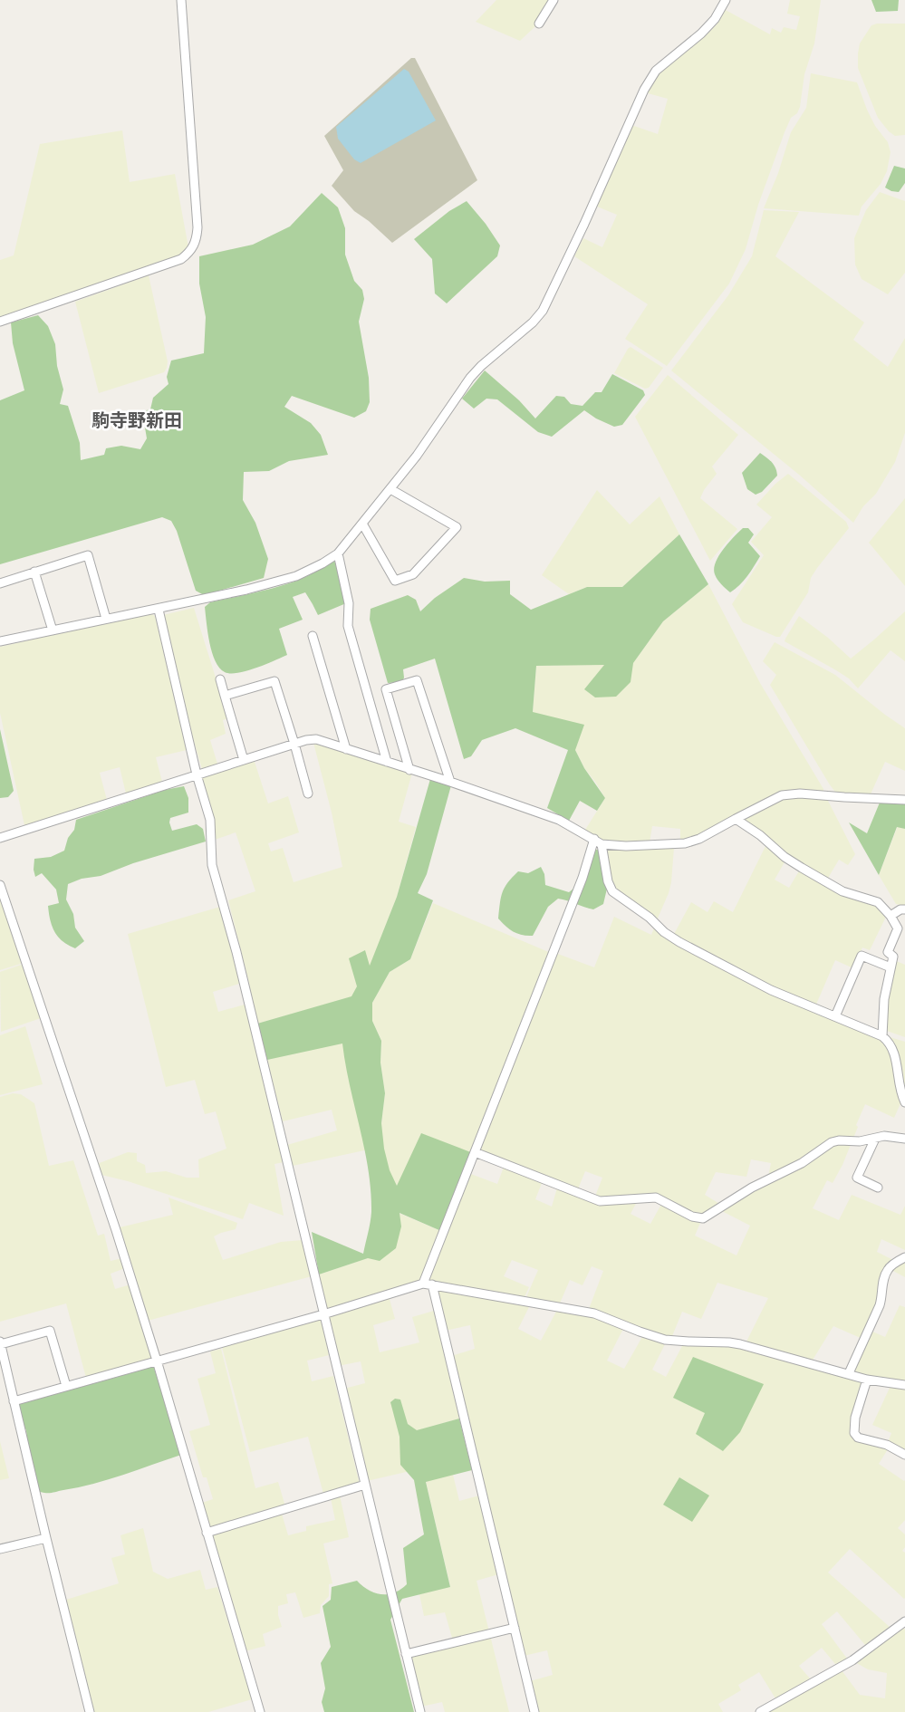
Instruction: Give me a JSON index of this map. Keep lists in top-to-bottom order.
{
  "districts": ["駒寺野新田"]
}
